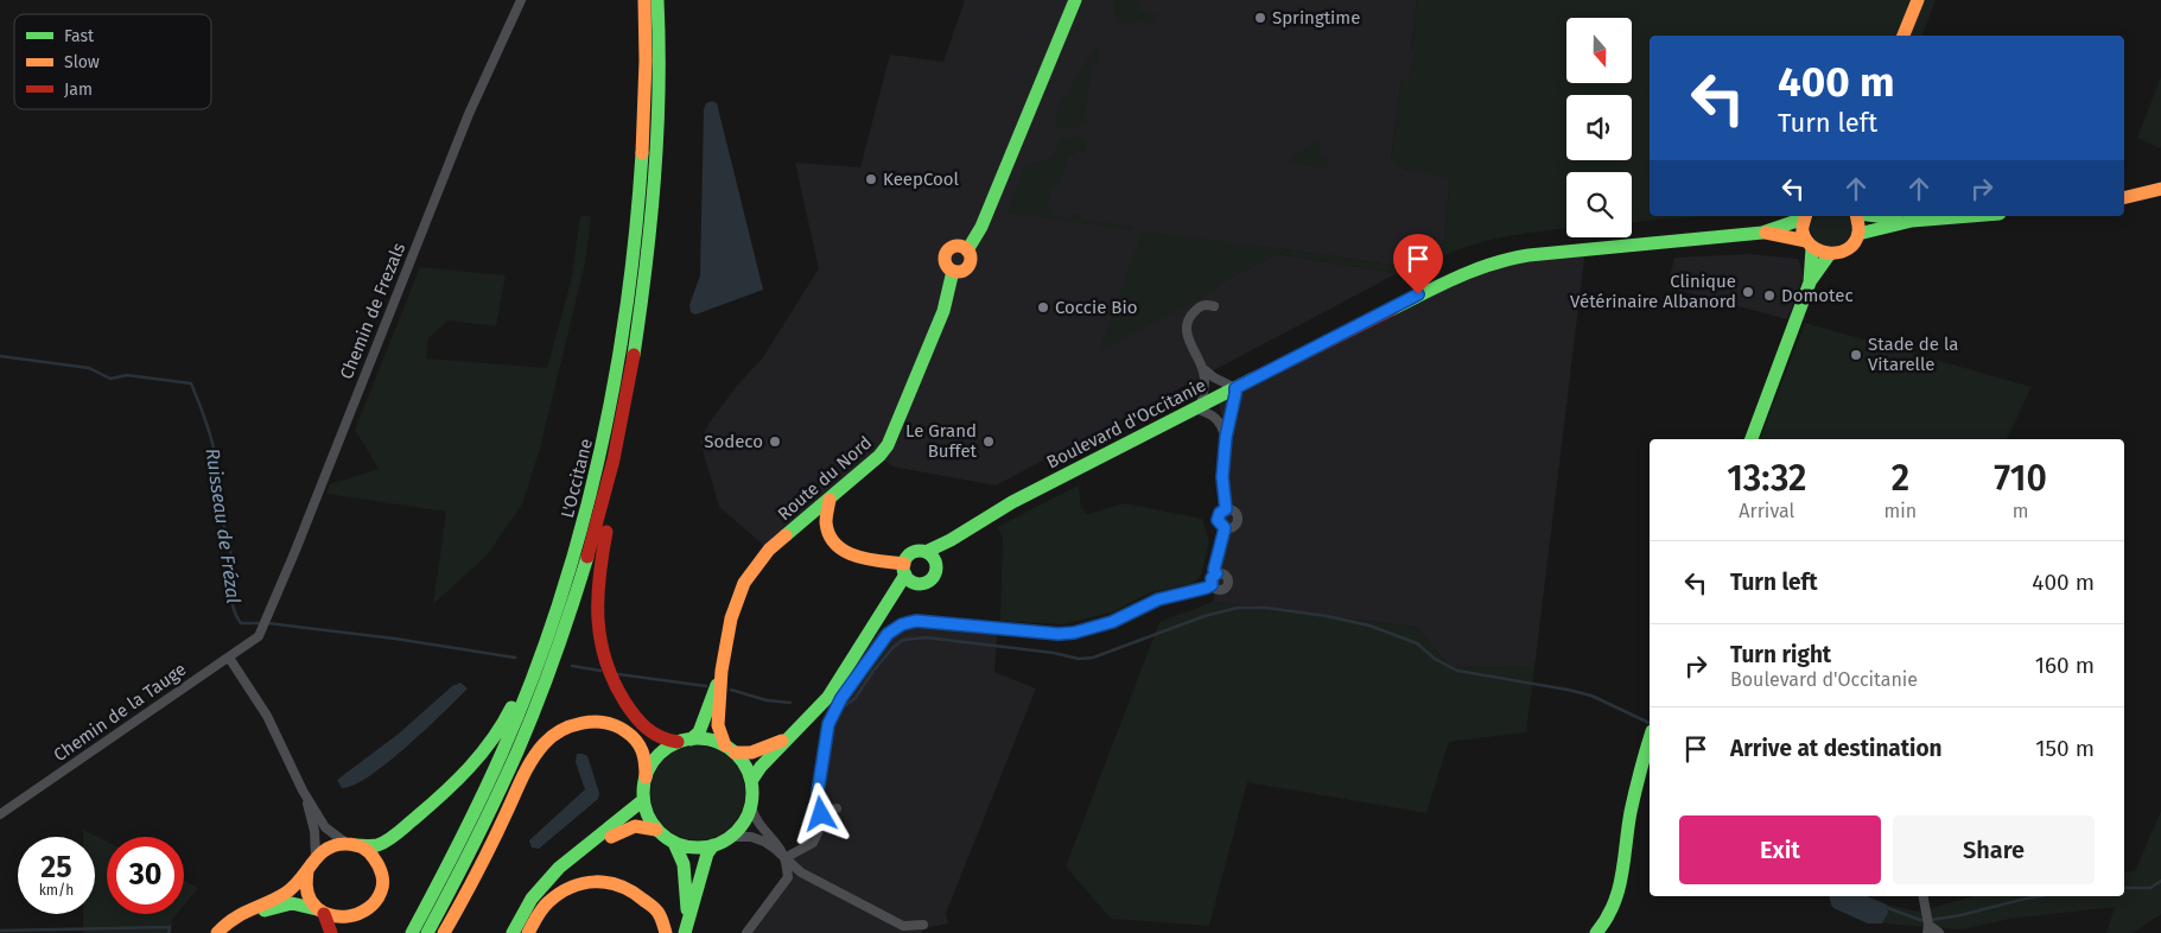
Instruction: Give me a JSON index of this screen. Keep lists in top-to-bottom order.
{
  "streets": {
    "main road": ["Boulevard d'Occitanie", "L'Occitane", "Route du Nord"],
    "street": ["Chemin de Frezals", "Chemin de la Tauge"]
  },
  "crossings": [
    ["Chemin de Frezals", "Chemin de la Tauge"],
    ["Boulevard d'Occitanie", "Route du Nord"]
  ],
  "water": ["Ruisseau de Frézal"],
  "places": [
    "Springtime",
    "KeepCool",
    "Clinique Vétérinaire Albanord",
    "Domotec",
    "Coccie Bio",
    "Stade de la Vitarelle",
    "Sodeco",
    "Le Grand Buffet"
  ],
  "legend": ["Fast", "Slow", "Jam"],
  "north": "bottom",
  "page": {
    "turn": ["400 m", "Turn left"],
    "eta": [
      "13:32",
      "Arrival",
      "2",
      "min",
      "710",
      "m"
    ],
    "list": [
      {
        "name": "Turn left",
        "value": "400 m"
      },
      {
        "name": "Turn right",
        "note": "Boulevard d'Occitanie",
        "value": "160 m"
      },
      {
        "name": "Arrive at destination",
        "value": "150 m"
      }
    ],
    "buttons": ["Exit", "Share"],
    "speed": "25 km/h",
    "limit": "30"
  }
}
